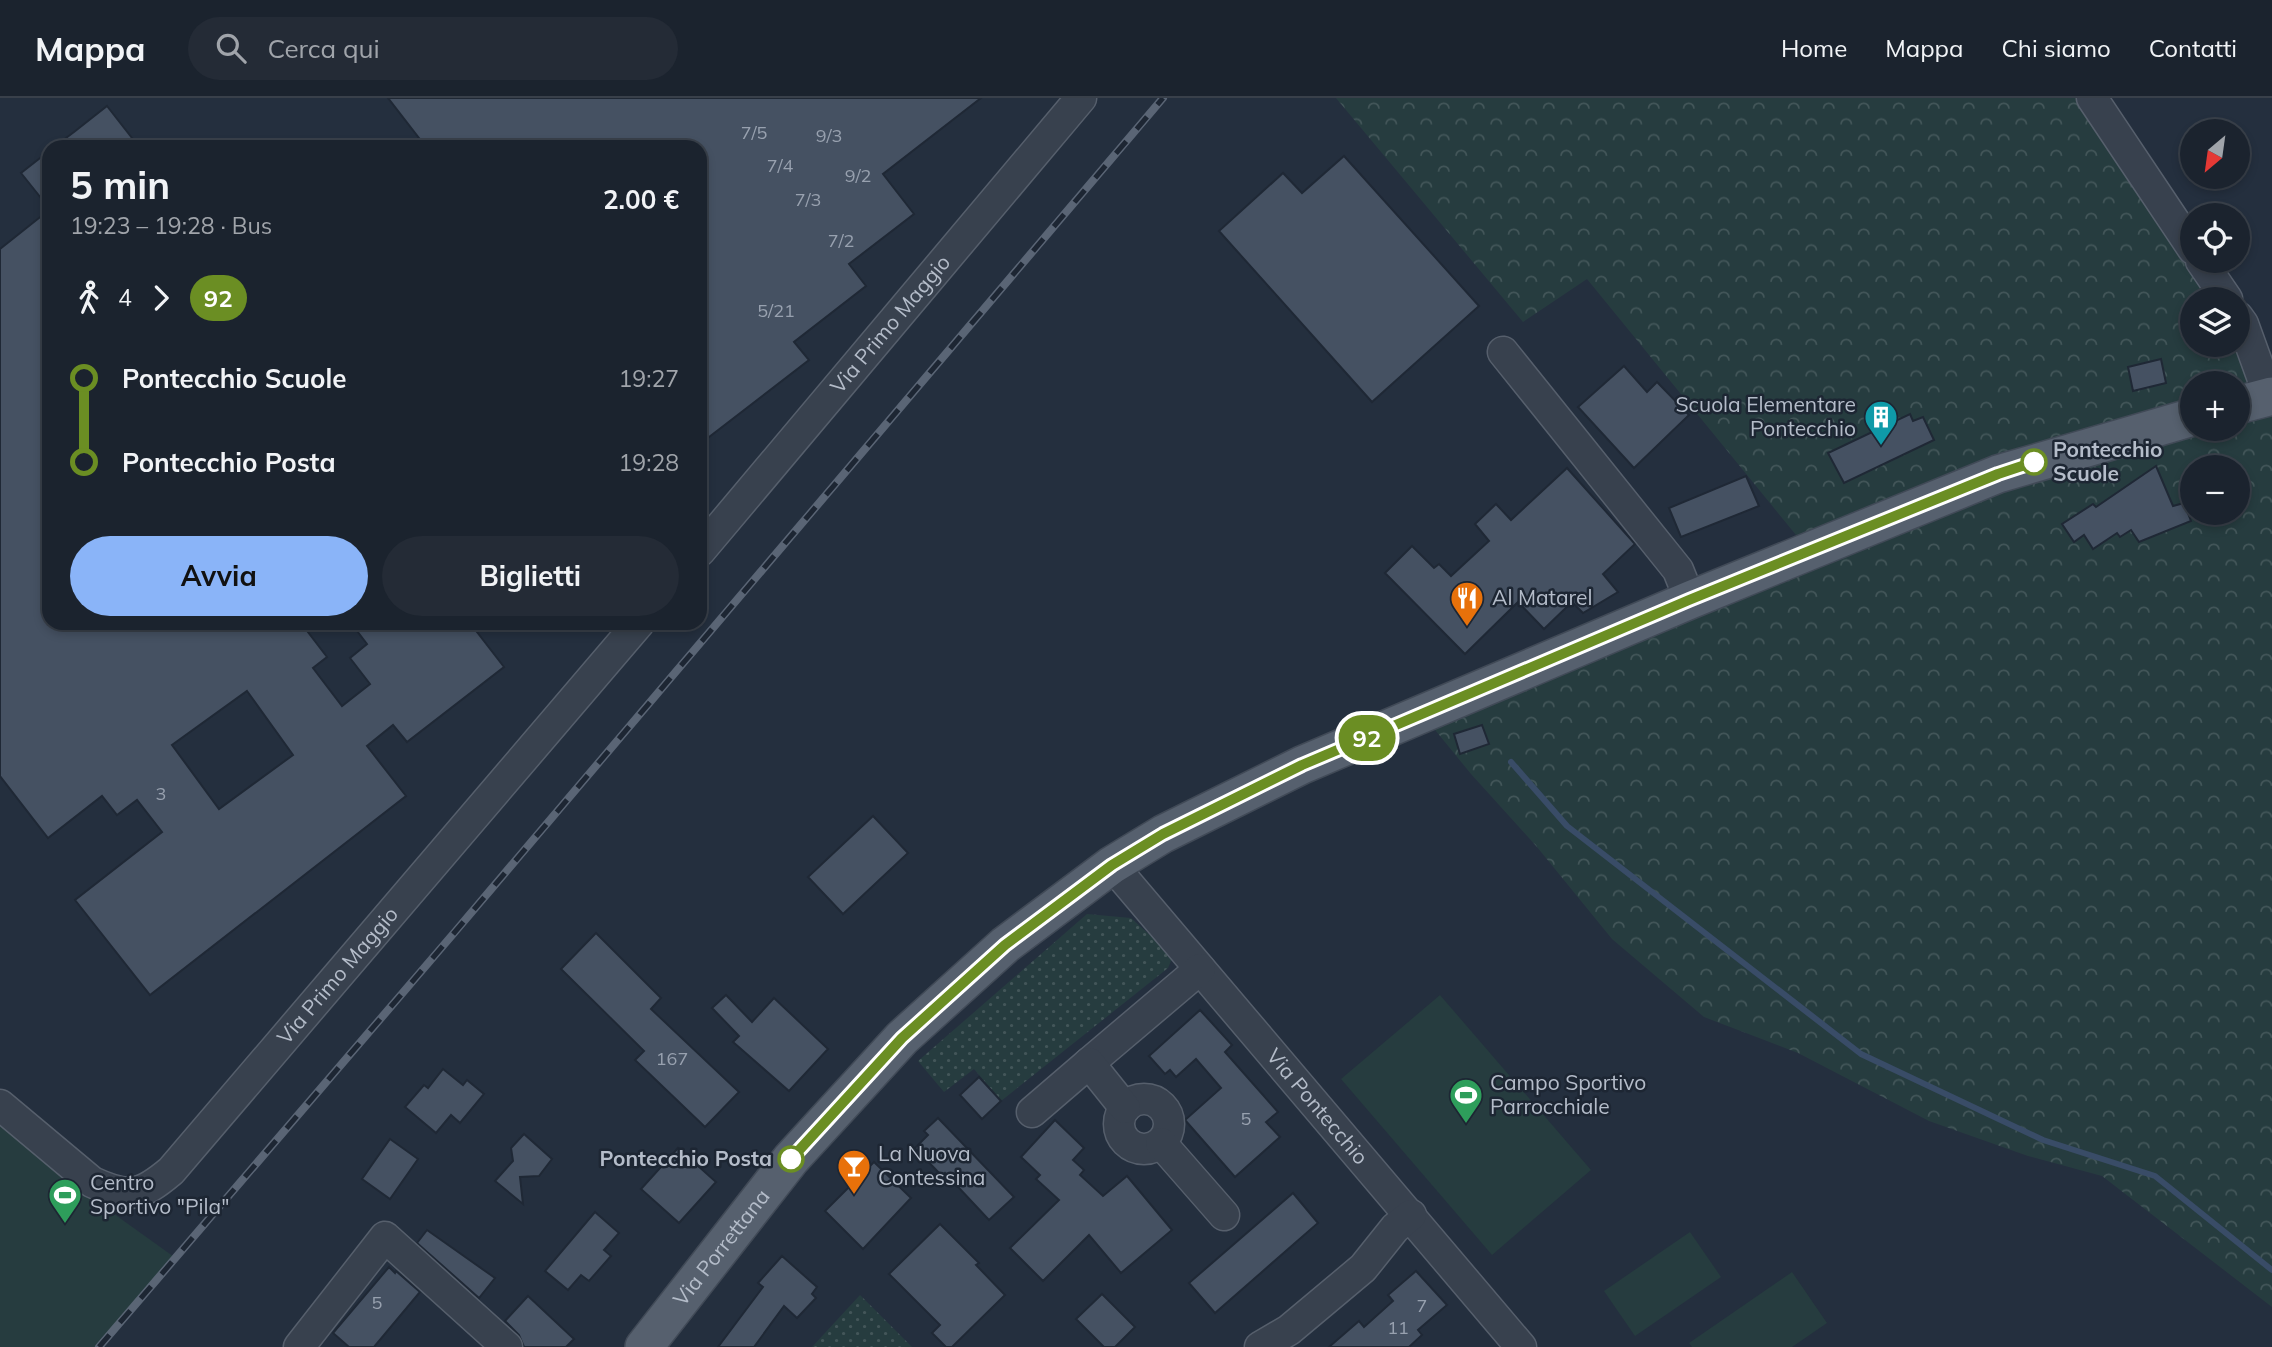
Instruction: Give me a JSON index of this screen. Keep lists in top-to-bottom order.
{
  "streets": {
    "main road": ["Via Porrettana"],
    "street": ["Via Primo Maggio", "Via Pontecchio"]
  },
  "crossings": [
    ["Via Pontecchio", "Via Porrettana"]
  ],
  "places": {
    "building": ["Scuola Elementare Pontecchio"],
    "other": ["Pontecchio Scuole", "Pontecchio Posta"],
    "restaurant": ["Al Matarel"],
    "sports": ["Campo Sportivo Parrocchiale", "Centro Sportivo \"Pila\""],
    "bar": ["La Nuova Contessina"]
  },
  "lines": ["bus line 92"],
  "house_numbers": [
    "7/5",
    "9/3",
    "7/4",
    "9/2",
    "7/3",
    "7/2",
    "5/21",
    "3",
    "167",
    "5",
    "5",
    "7",
    "11"
  ],
  "north": "bottom left",
  "page": {
    "header": "Mappa",
    "search": "Cerca qui",
    "nav": [
      "Home",
      "Mappa",
      "Chi siamo",
      "Contatti"
    ],
    "on_map": "92",
    "map_buttons": ["+", "−"],
    "heading": ["5 min", "19:23 – 19:28 · Bus", "2.00 €"],
    "legs": ["4", "92"],
    "list": [
      {
        "name": "Pontecchio Scuole",
        "value": "19:27"
      },
      {
        "name": "Pontecchio Posta",
        "value": "19:28"
      }
    ],
    "buttons": ["Avvia", "Biglietti"]
  }
}
